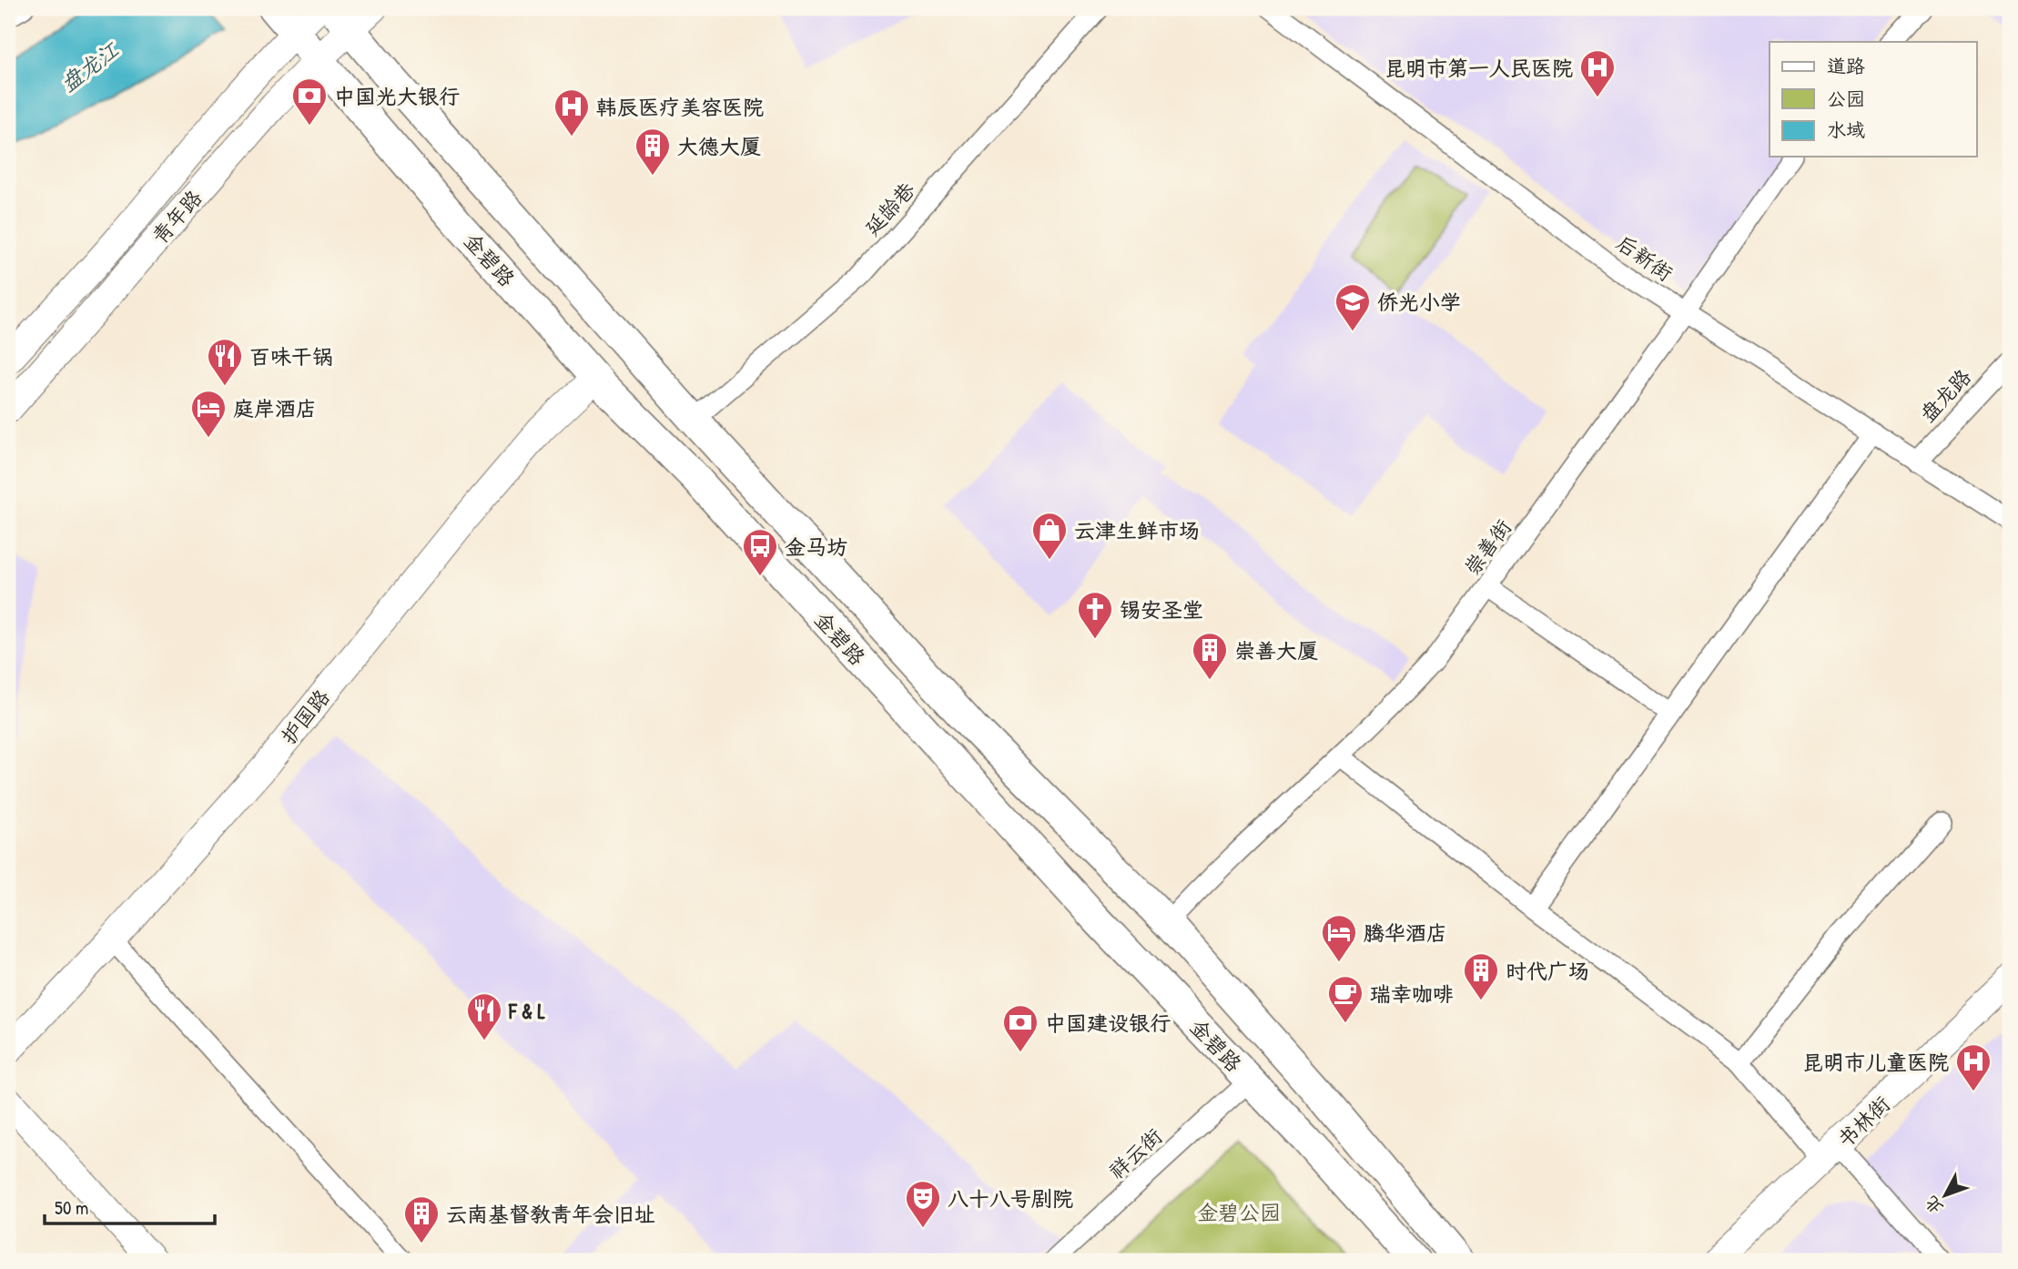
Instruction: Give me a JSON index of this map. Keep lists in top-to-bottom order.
{
  "streets": {
    "main road": ["金碧路"],
    "street": [
      "延龄巷",
      "青年路",
      "后新街",
      "盘龙路",
      "崇善街",
      "护国路",
      "书林街",
      "祥云街"
    ]
  },
  "crossings": [
    ["延龄巷", "金碧路"],
    ["青年路", "金碧路"],
    ["后新街", "盘龙路"],
    ["后新街", "崇善街"],
    ["金碧路", "崇善街"],
    ["金碧路", "护国路"],
    ["金碧路", "祥云街"]
  ],
  "water": ["盘龙江"],
  "parks": ["金碧公园"],
  "places": {
    "hospital": ["昆明市第一人民医院", "韩辰医疗美容医院", "昆明市儿童医院"],
    "bank": ["中国光大银行", "中国建设银行"],
    "building": [
      "大德大厦",
      "崇善大厦",
      "时代广场",
      "云南基督教青年会旧址"
    ],
    "school or university": ["侨光小学"],
    "restaurant": ["百味干锅", "F & L"],
    "hotel": ["庭岸酒店", "腾华酒店"],
    "shop": ["云津生鲜市场"],
    "bus stop": ["金马坊"],
    "church": ["锡安圣堂"],
    "cafe": ["瑞幸咖啡"],
    "theatre": ["八十八号剧院"]
  },
  "legend": ["道路", "公园", "水域"],
  "scale_bar": "50 m",
  "north": "bottom left"
}
